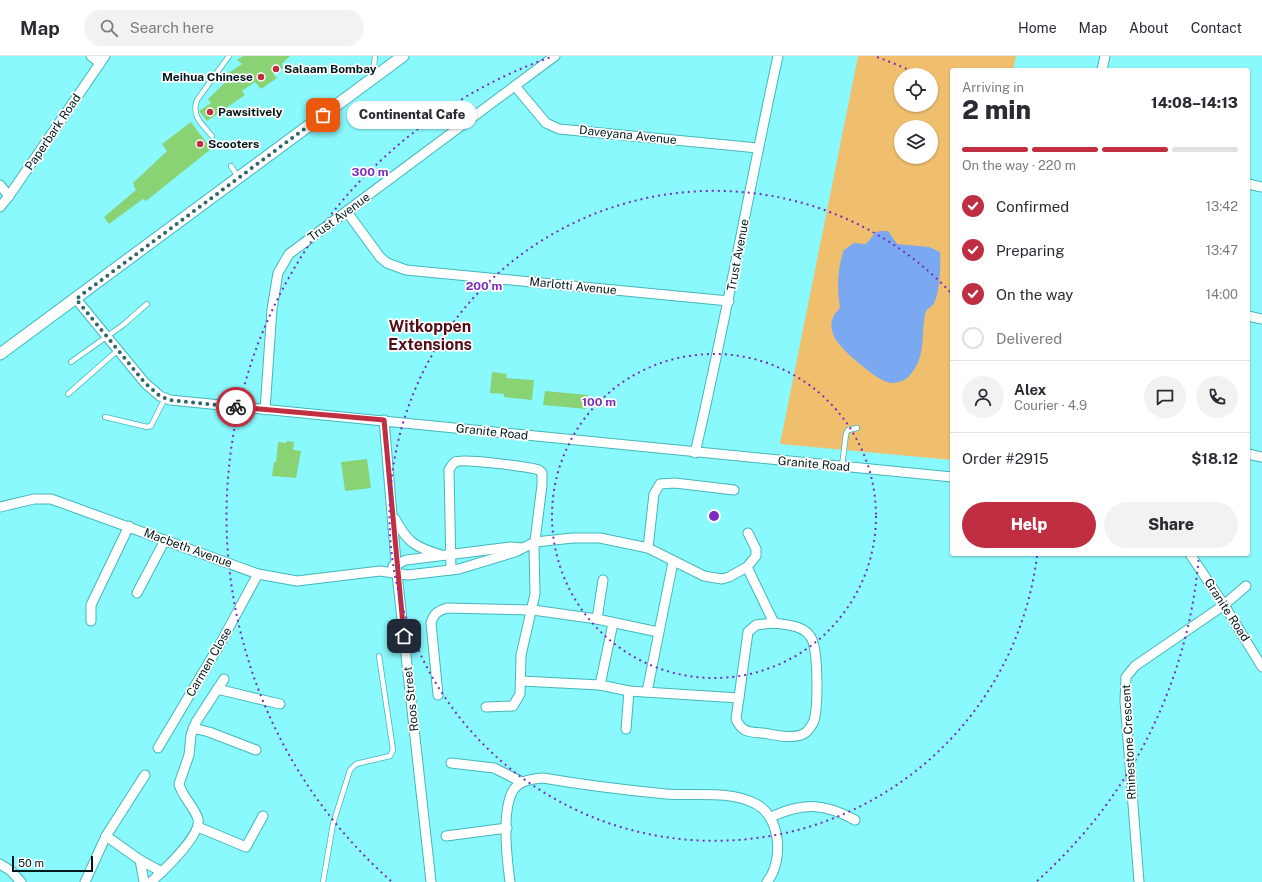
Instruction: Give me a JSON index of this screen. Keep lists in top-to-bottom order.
{
  "streets": {
    "street": [
      "Paperbark Road",
      "Daveyana Avenue",
      "Trust Avenue",
      "Marlotti Avenue",
      "Granite Road",
      "Macbeth Avenue",
      "Carmen Close",
      "Roos Street",
      "Rhinestone Crescent"
    ]
  },
  "crossings": [
    ["Daveyana Avenue", "Trust Avenue"],
    ["Trust Avenue", "Marlotti Avenue"],
    ["Trust Avenue", "Granite Road"],
    ["Granite Road", "Roos Street"],
    ["Granite Road", "Rhinestone Crescent"],
    ["Macbeth Avenue", "Carmen Close"],
    ["Macbeth Avenue", "Roos Street"]
  ],
  "districts": ["Witkoppen Extensions"],
  "places": [
    "Salaam Bombay",
    "Meihua Chinese",
    "Pawsitively",
    "Continental Cafe",
    "Scooters"
  ],
  "scale_bar": "50 m",
  "page": {
    "header": "Map",
    "search": "Search here",
    "nav": [
      "Home",
      "Map",
      "About",
      "Contact"
    ],
    "heading": ["2 min", "Arriving in", "14:08–14:13"],
    "panel": [
      "Alex",
      "Courier · 4.9",
      "Order #2915",
      "$18.12"
    ],
    "bubble": "Continental Cafe",
    "bar": "On the way · 220 m",
    "list": [
      ["Confirmed", "13:42"],
      ["Preparing", "13:47"],
      ["On the way", "14:00"],
      "Delivered"
    ],
    "buttons": ["Help", "Share"],
    "scale": "50 m"
  },
  "rings": ["300 m", "200 m", "100 m"]
}
